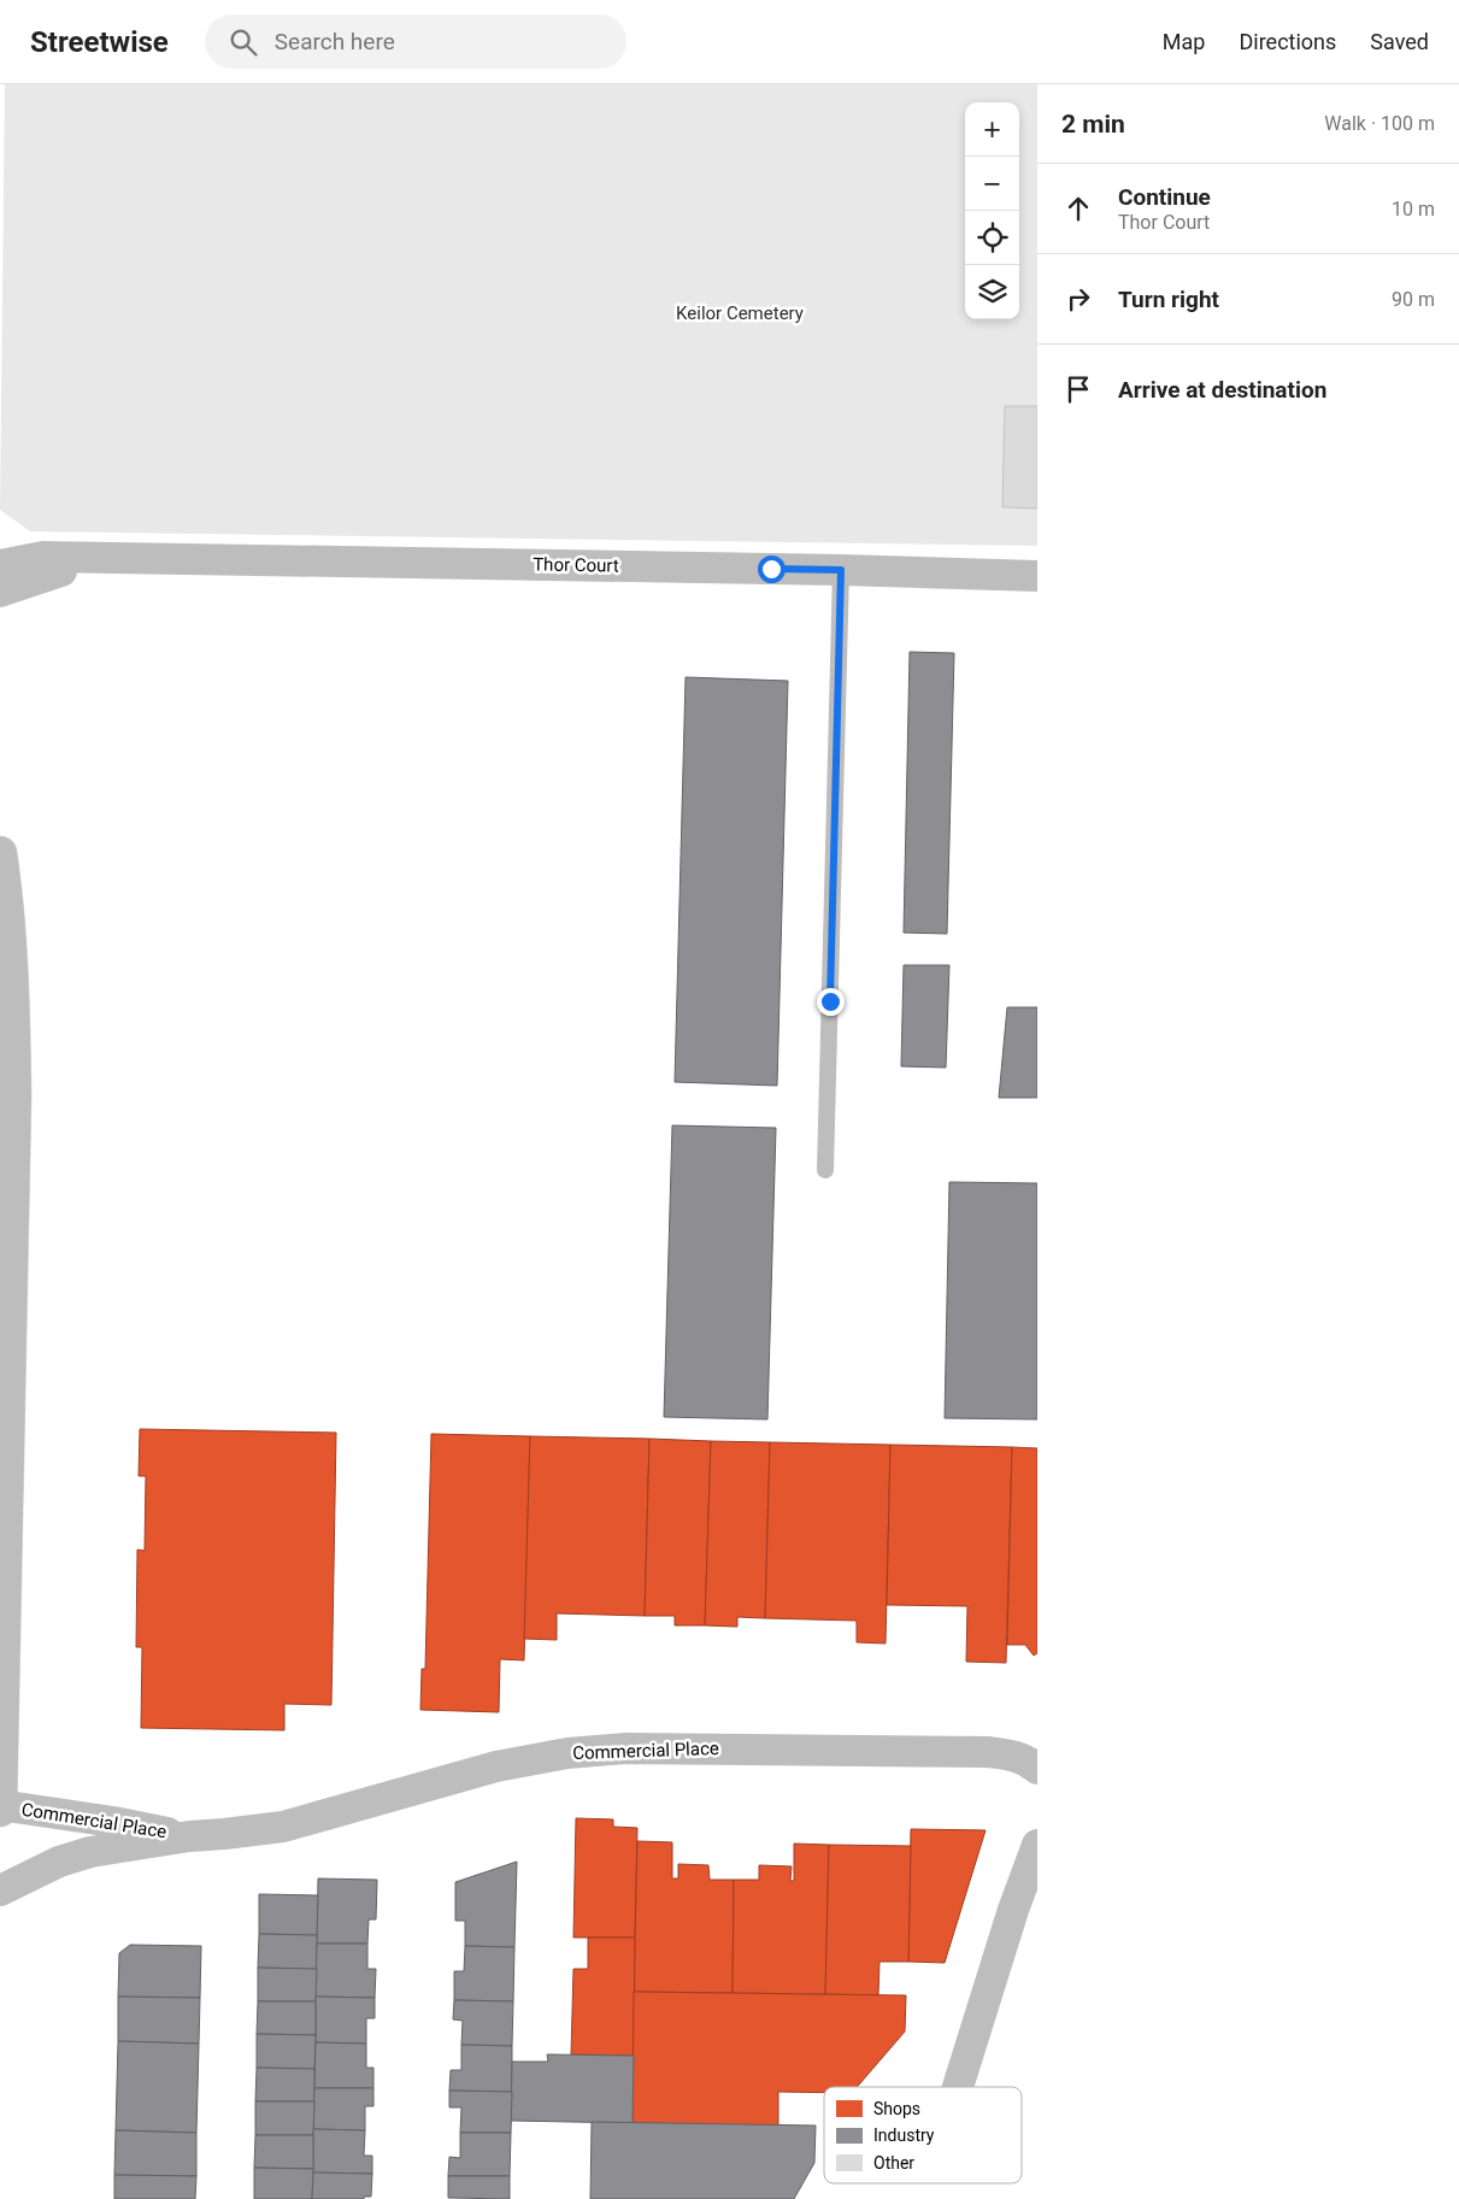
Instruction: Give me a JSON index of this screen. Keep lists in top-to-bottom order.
{
  "streets": {
    "street": ["Thor Court", "Commercial Place"]
  },
  "parks": ["Keilor Cemetery"],
  "legend": ["Shops", "Industry", "Other"],
  "page": {
    "header": "Streetwise",
    "search": "Search here",
    "nav": ["Map", "Directions", "Saved"],
    "heading": ["2 min", "Walk · 100 m"],
    "map_buttons": ["+", "−"],
    "list": [
      ["Continue", "Thor Court", "10 m"],
      ["Turn right", "90 m"],
      "Arrive at destination"
    ]
  }
}
